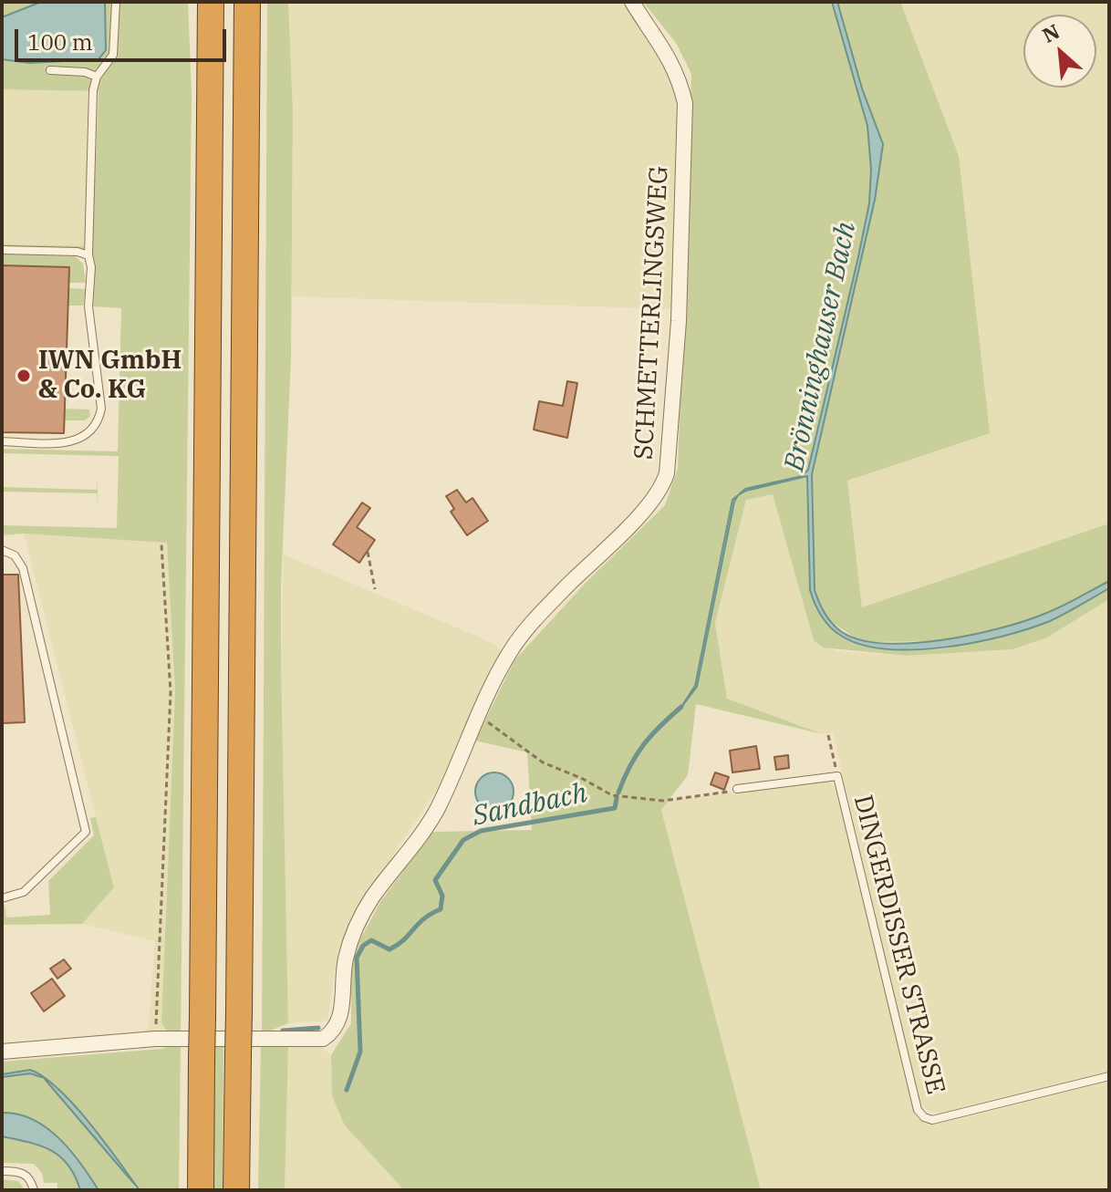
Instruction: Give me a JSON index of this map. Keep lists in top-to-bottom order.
{
  "streets": {
    "street": ["SCHMETTERLINGSWEG"],
    "lane": ["DINGERDISSER STRASSE"]
  },
  "water": ["Brönninghauser Bach", "Sandbach"],
  "places": ["IWN GmbH & Co. KG"],
  "scale_bar": "100 m",
  "north": "top left"
}
